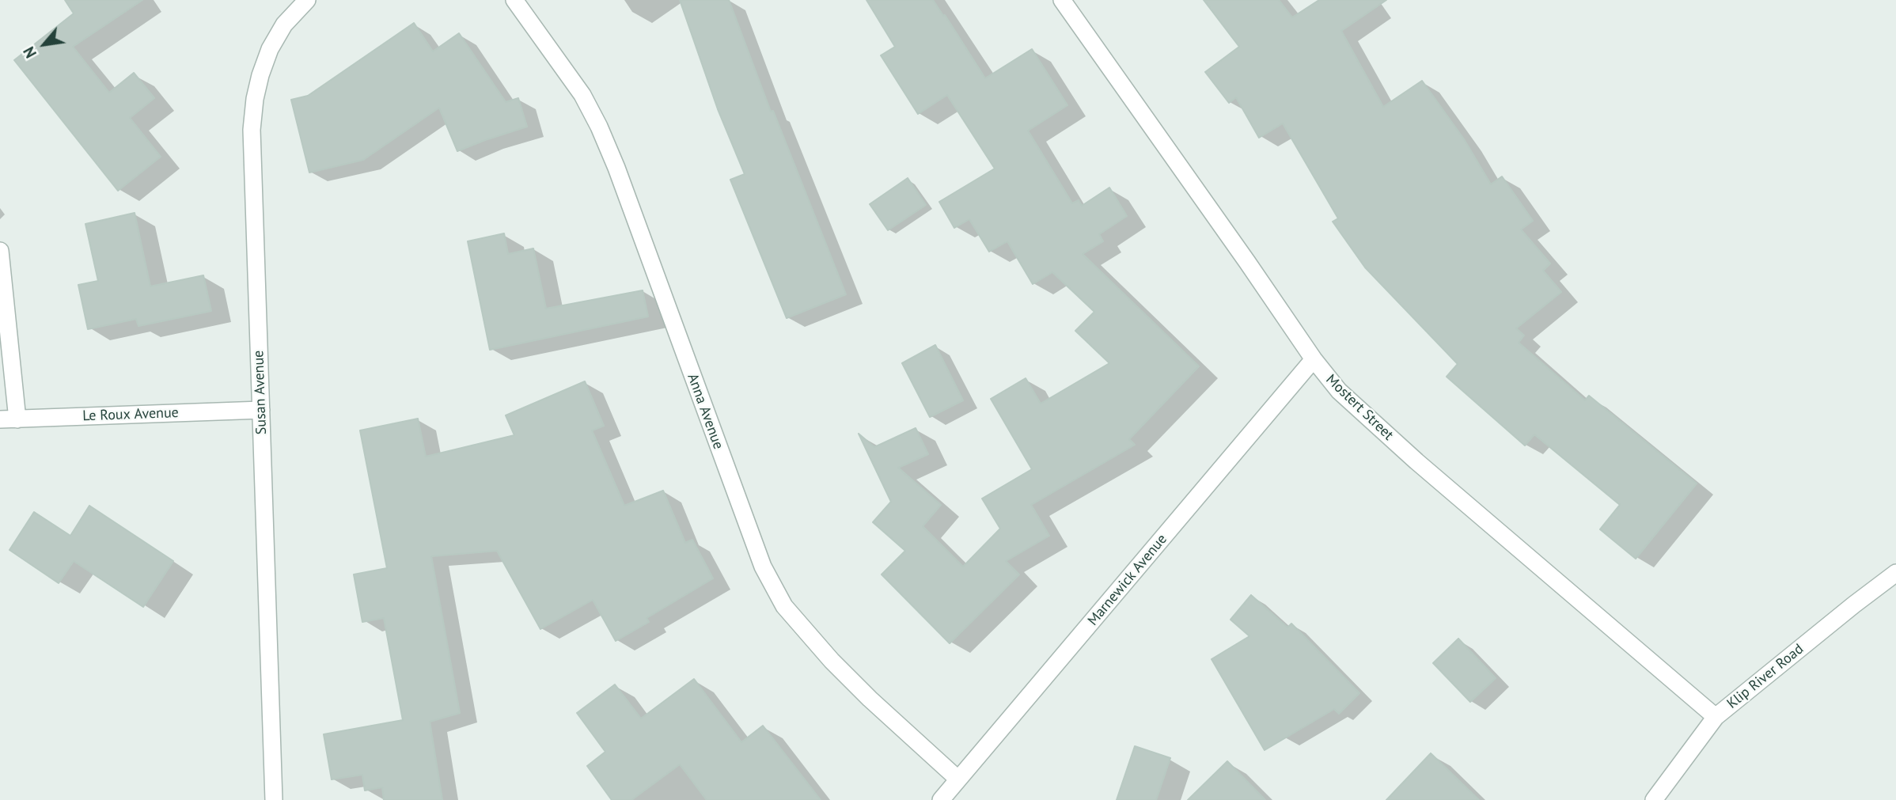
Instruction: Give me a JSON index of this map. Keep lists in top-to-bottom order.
{
  "streets": {
    "street": [
      "Susan Avenue",
      "Mostert Street",
      "Anna Avenue",
      "Le Roux Avenue",
      "Marnewick Avenue",
      "Klip River Road"
    ]
  },
  "crossings": [
    ["Susan Avenue", "Le Roux Avenue"],
    ["Mostert Street", "Marnewick Avenue"],
    ["Mostert Street", "Klip River Road"],
    ["Anna Avenue", "Marnewick Avenue"]
  ],
  "north": "bottom left"
}
